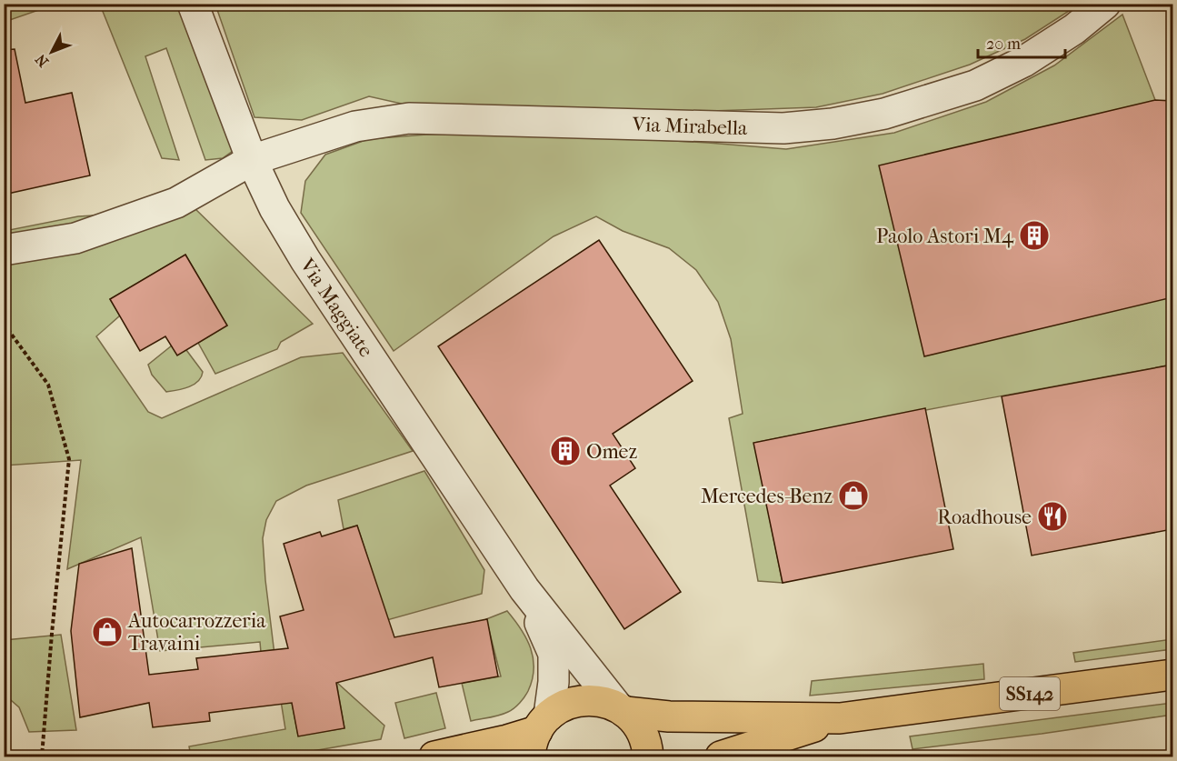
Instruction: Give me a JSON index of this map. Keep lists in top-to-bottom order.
{
  "streets": {
    "main road": ["SS142"],
    "street": ["Via Mirabella", "Via Maggiate"]
  },
  "crossings": [
    ["Via Mirabella", "Via Maggiate"],
    ["Via Maggiate", "SS142"]
  ],
  "places": {
    "building": ["Paolo Astori M4", "Omez"],
    "shop": ["Mercedes-Benz", "Autocarrozzeria Travaini"],
    "restaurant": ["Roadhouse"]
  },
  "scale_bar": "20 m",
  "north": "bottom left"
}
